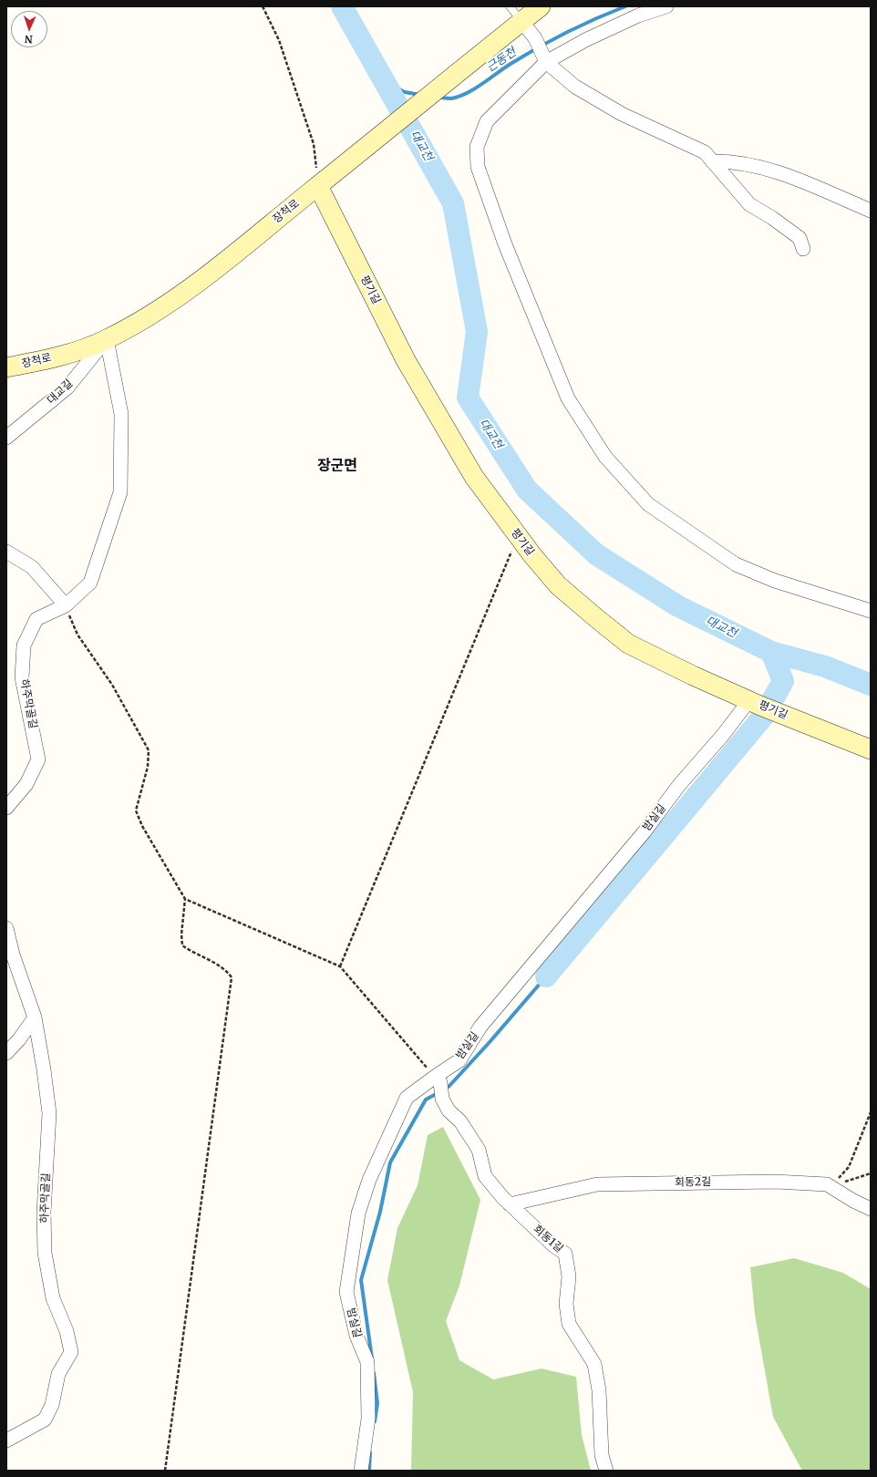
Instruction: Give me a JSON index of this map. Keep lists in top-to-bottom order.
{
  "streets": {
    "main road": ["장척로", "평기길"],
    "street": [
      "대교길",
      "하주막골길",
      "밤실길",
      "회동2길",
      "회동1길"
    ]
  },
  "crossings": [
    ["장척로", "평기길"],
    ["장척로", "대교길"],
    ["장척로", "하주막골길"],
    ["평기길", "밤실길"],
    ["대교길", "하주막골길"],
    ["밤실길", "회동1길"],
    ["회동2길", "회동1길"]
  ],
  "districts": ["장군면"],
  "water": ["근동천", "대교천"],
  "north": "bottom"
}
